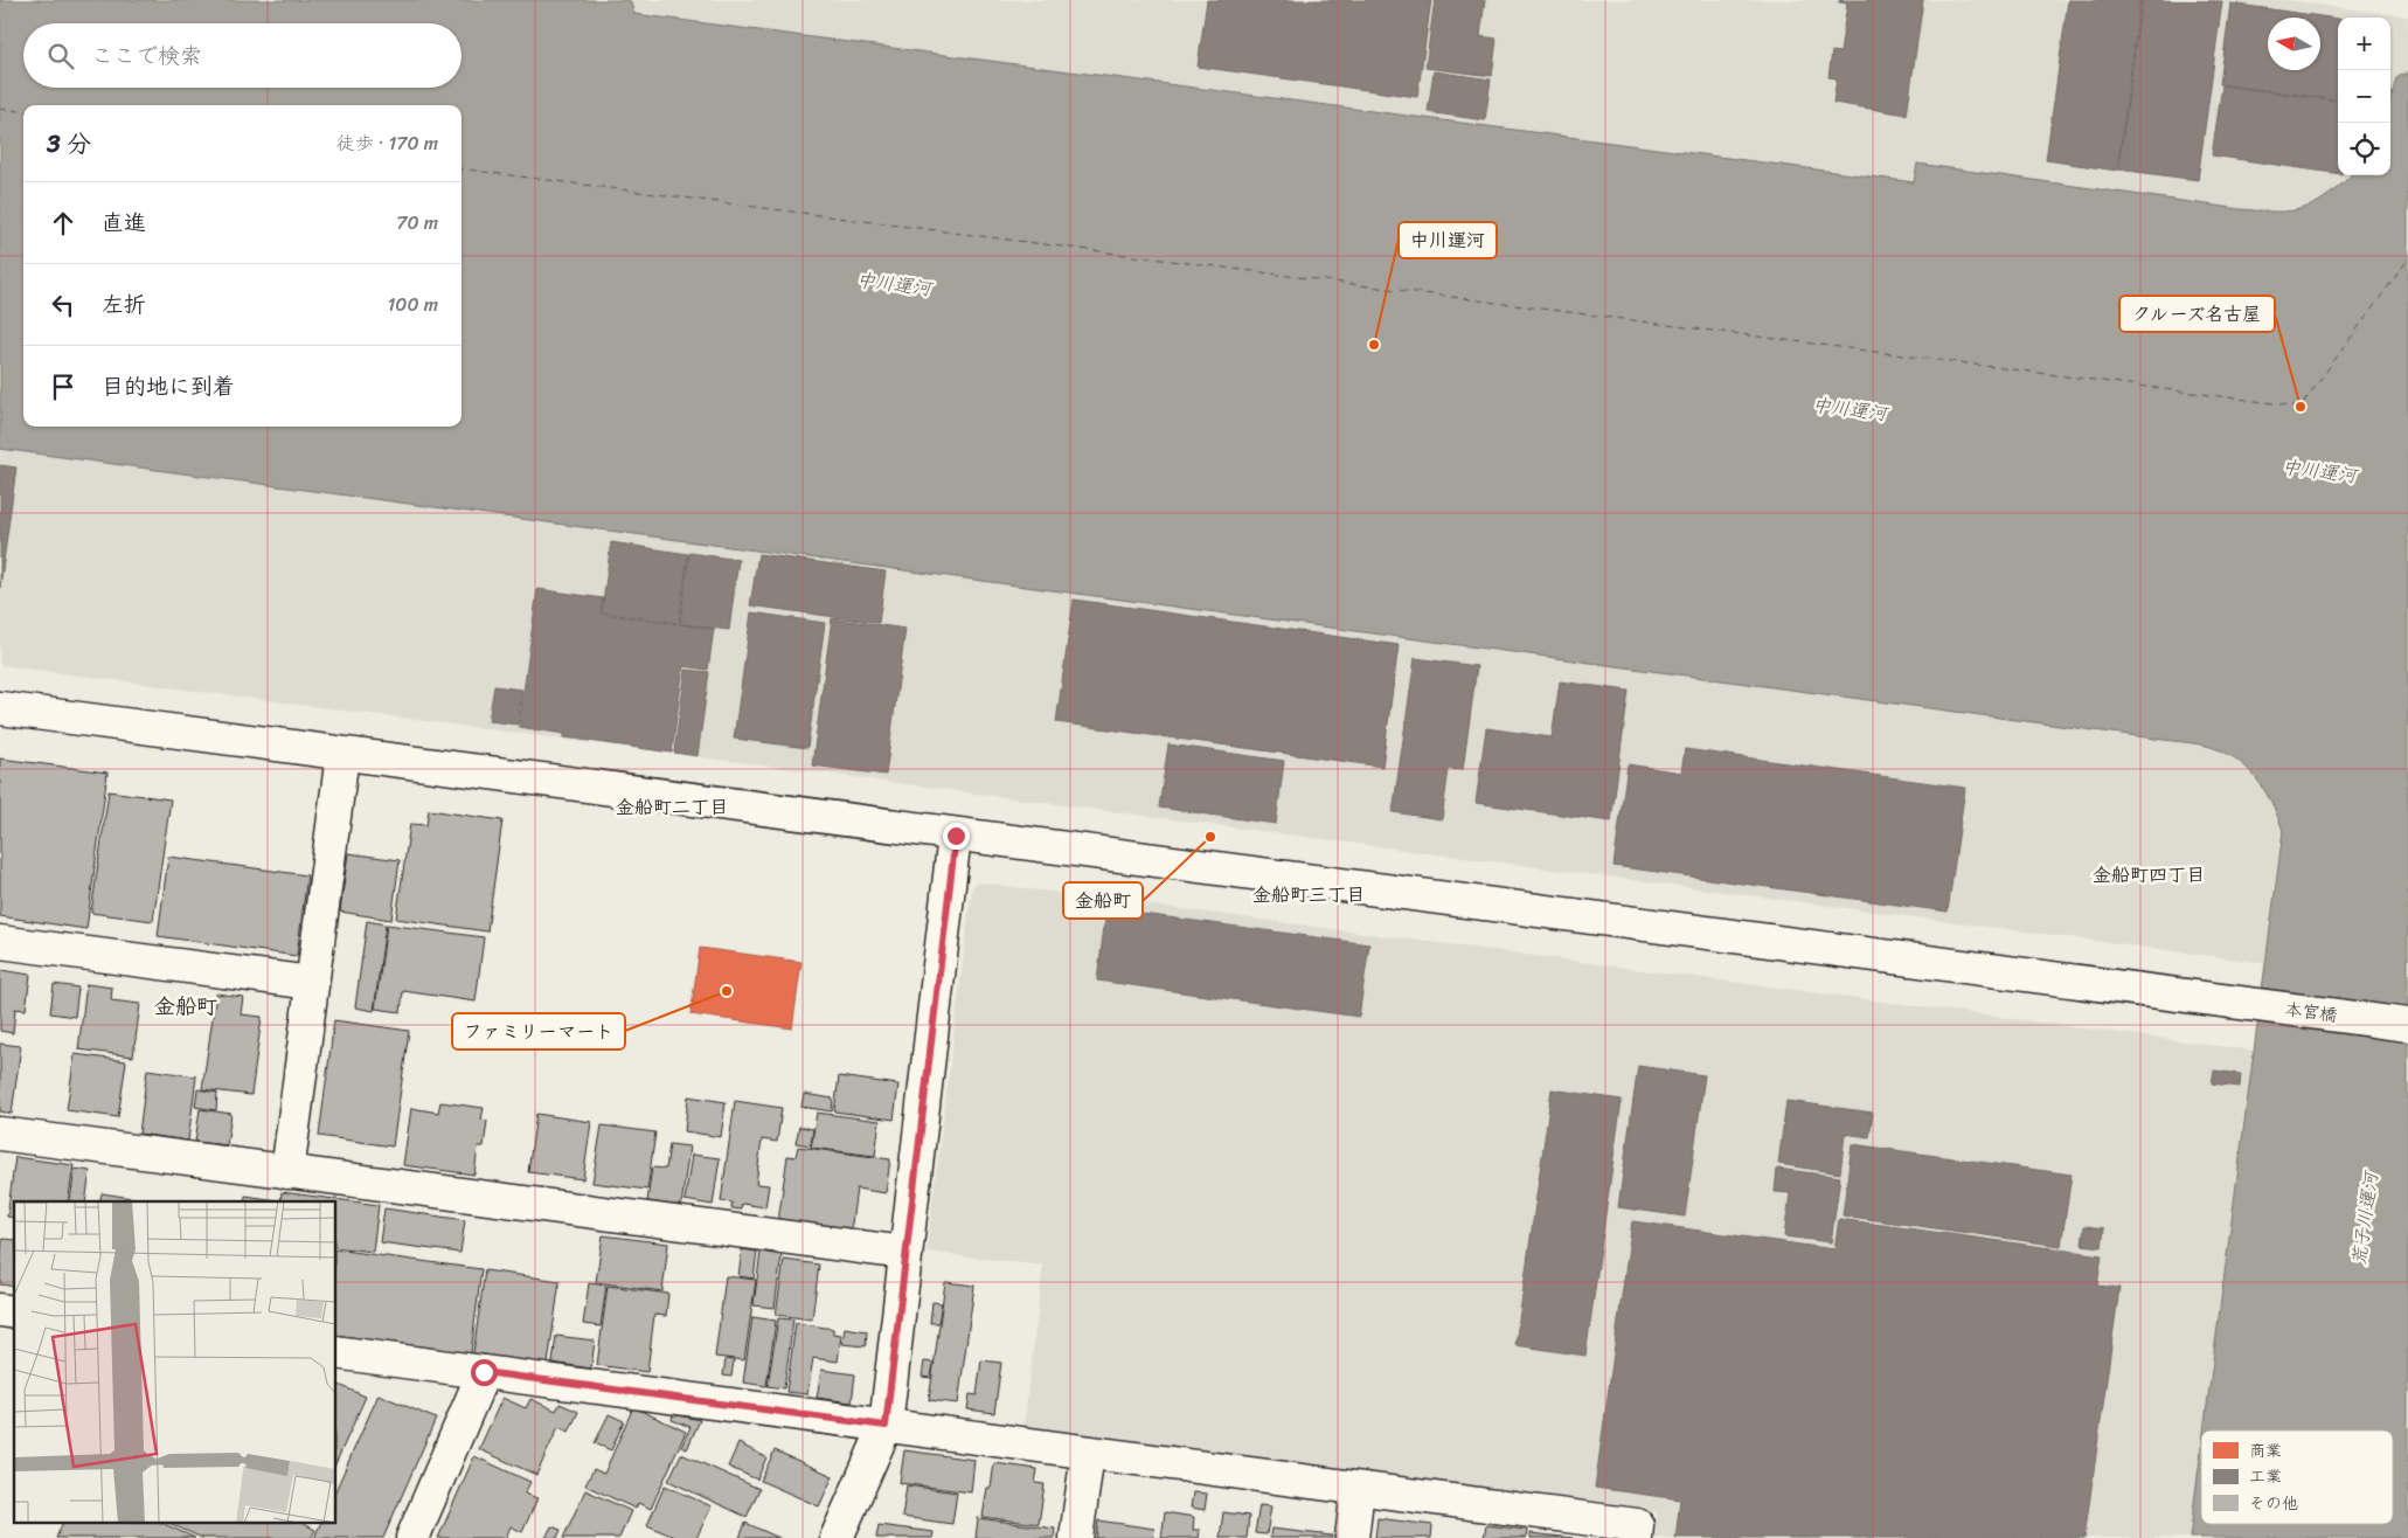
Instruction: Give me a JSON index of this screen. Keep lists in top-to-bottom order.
{
  "streets": {
    "street": ["本宮橋"]
  },
  "districts": [
    "金船町二丁目",
    "金船町四丁目",
    "金船町三丁目",
    "金船町"
  ],
  "water": ["中川運河", "荒子川運河"],
  "places": [
    "中川運河",
    "クルーズ名古屋",
    "金船町",
    "ファミリーマート"
  ],
  "legend": ["商業", "工業", "その他"],
  "north": "left",
  "page": {
    "map_buttons": ["+", "−"],
    "search": "ここで検索",
    "heading": ["3 分", "徒歩 · 170 m"],
    "list": [
      ["直進", "70 m"],
      ["左折", "100 m"],
      "目的地に到着"
    ]
  }
}
